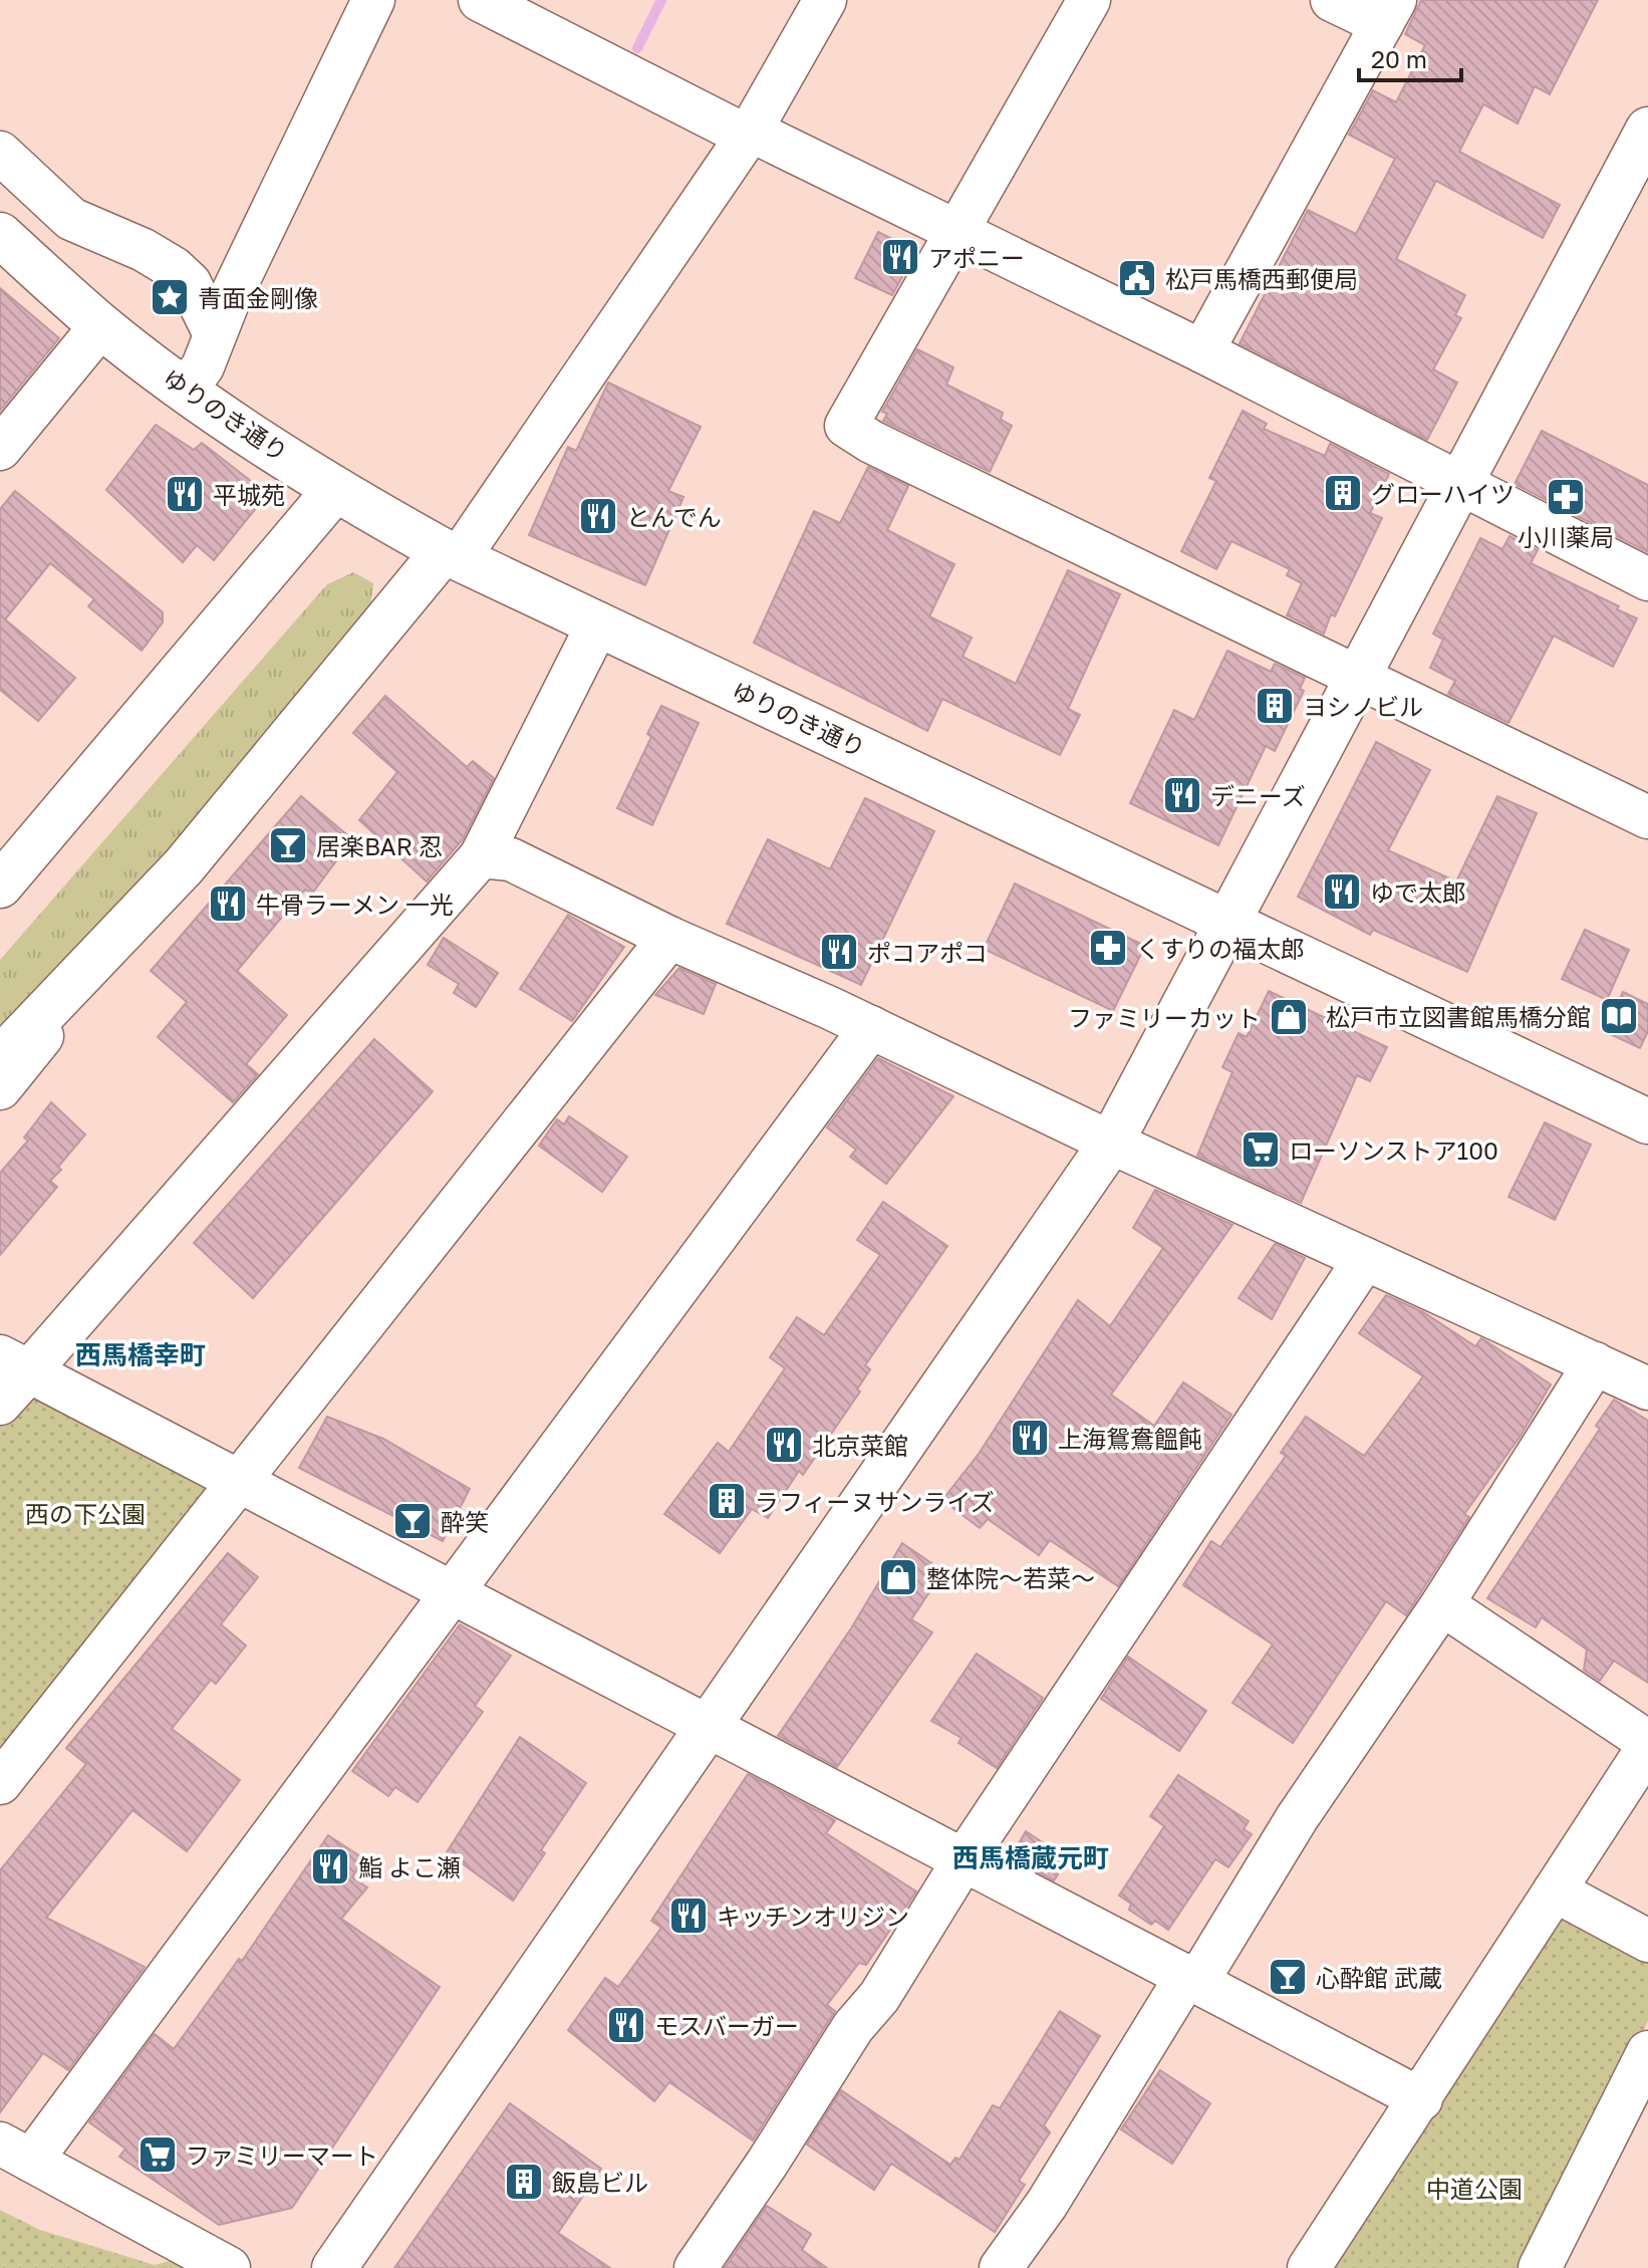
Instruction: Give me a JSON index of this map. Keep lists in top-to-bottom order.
{
  "streets": {
    "street": ["ゆりのき通り"]
  },
  "districts": ["西馬橋幸町", "西馬橋蔵元町"],
  "parks": ["西の下公園", "中道公園"],
  "places": {
    "restaurant": [
      "アポニー",
      "平城苑",
      "とんでん",
      "デニーズ",
      "ゆで太郎",
      "牛骨ラーメン 一光",
      "ポコアポコ",
      "上海鴛鴦饂飩",
      "北京菜館",
      "鮨 よこ瀬",
      "キッチンオリジン",
      "モスバーガー"
    ],
    "public building": ["松戸馬橋西郵便局"],
    "place": ["青面金剛像"],
    "building": [
      "グローハイツ",
      "ヨシノビル",
      "ラフィーヌサンライズ",
      "飯島ビル"
    ],
    "pharmacy": ["小川薬局", "くすりの福太郎"],
    "bar": ["居楽BAR 忍", "酔笑", "心酔館 武蔵"],
    "library": ["松戸市立図書館馬橋分館"],
    "shop": ["ファミリーカット", "整体院〜若菜〜"],
    "supermarket": ["ローソンストア100", "ファミリーマート"]
  },
  "scale_bar": "20 m"
}
